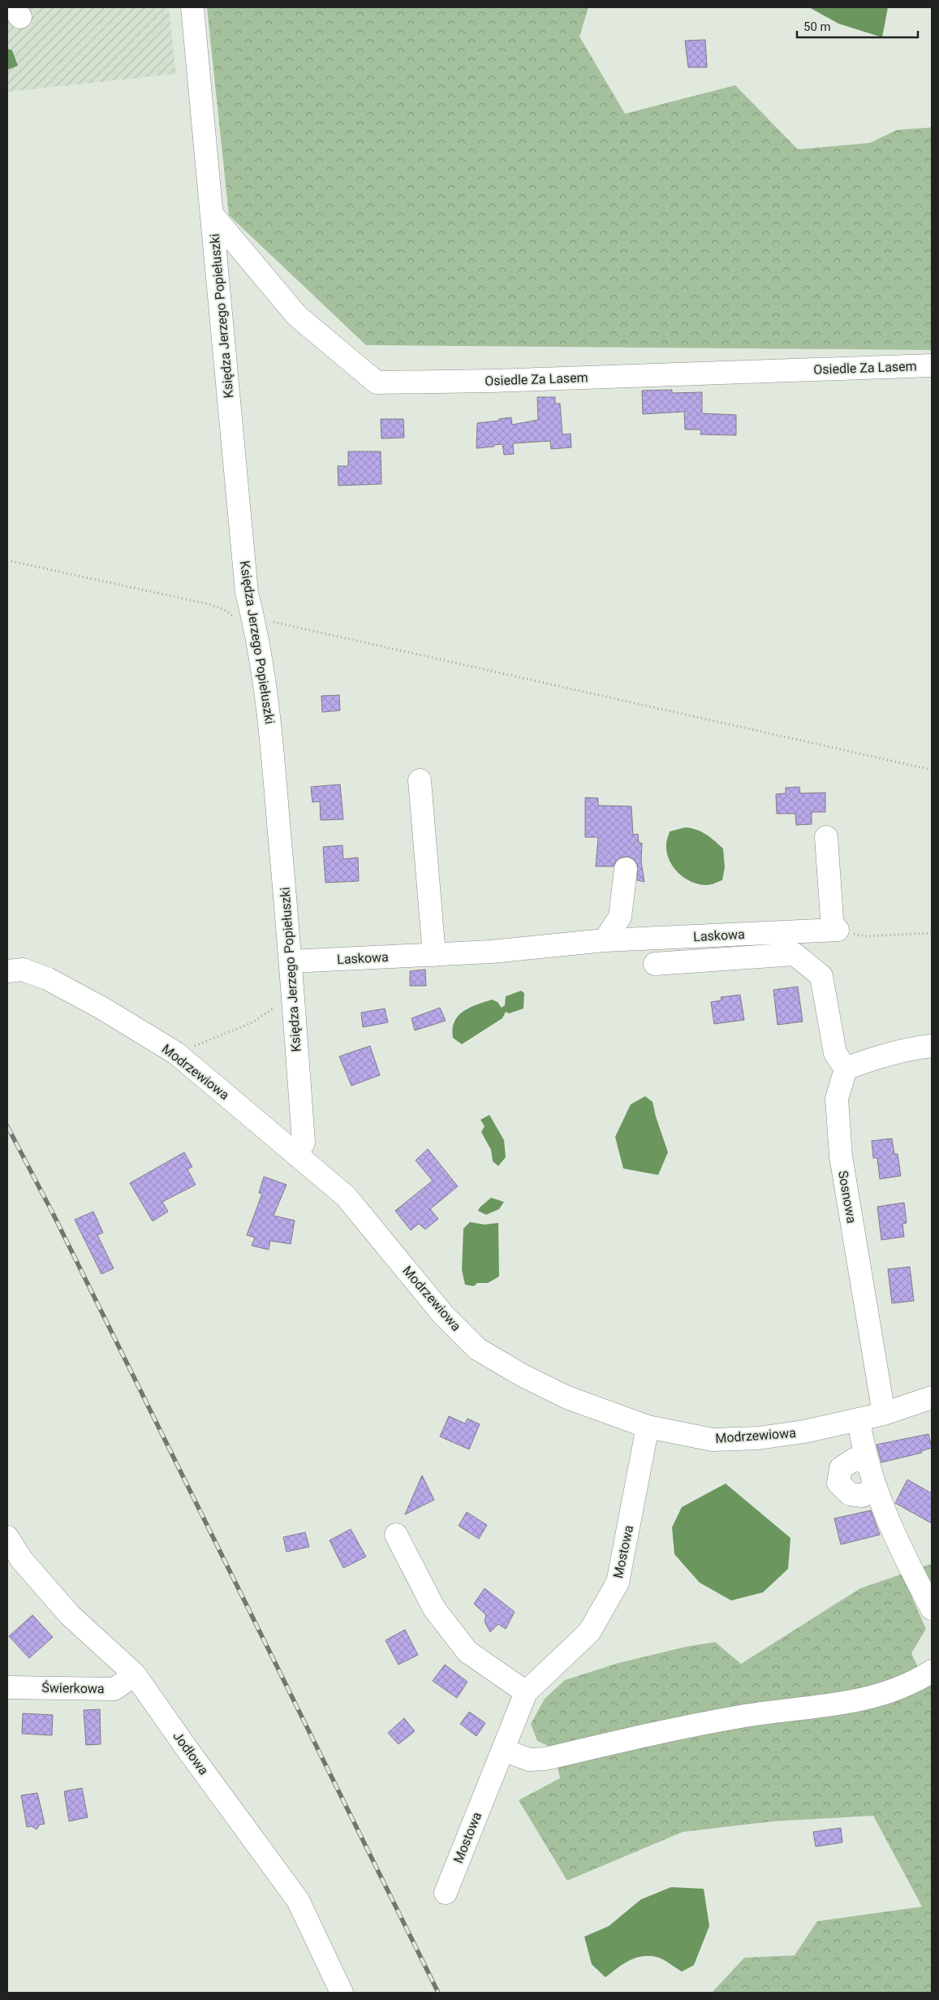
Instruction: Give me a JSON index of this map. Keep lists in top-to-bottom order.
{
  "streets": {
    "street": [
      "Księdza Jerzego Popiełuszki",
      "Osiedle Za Lasem",
      "Laskowa",
      "Modrzewiowa",
      "Sosnowa",
      "Mostowa",
      "Świerkowa",
      "Jodłowa"
    ]
  },
  "crossings": [
    ["Księdza Jerzego Popiełuszki", "Osiedle Za Lasem"],
    ["Księdza Jerzego Popiełuszki", "Laskowa"],
    ["Księdza Jerzego Popiełuszki", "Modrzewiowa"],
    ["Modrzewiowa", "Sosnowa"],
    ["Modrzewiowa", "Mostowa"],
    ["Świerkowa", "Jodłowa"]
  ],
  "scale_bar": "50 m"
}
